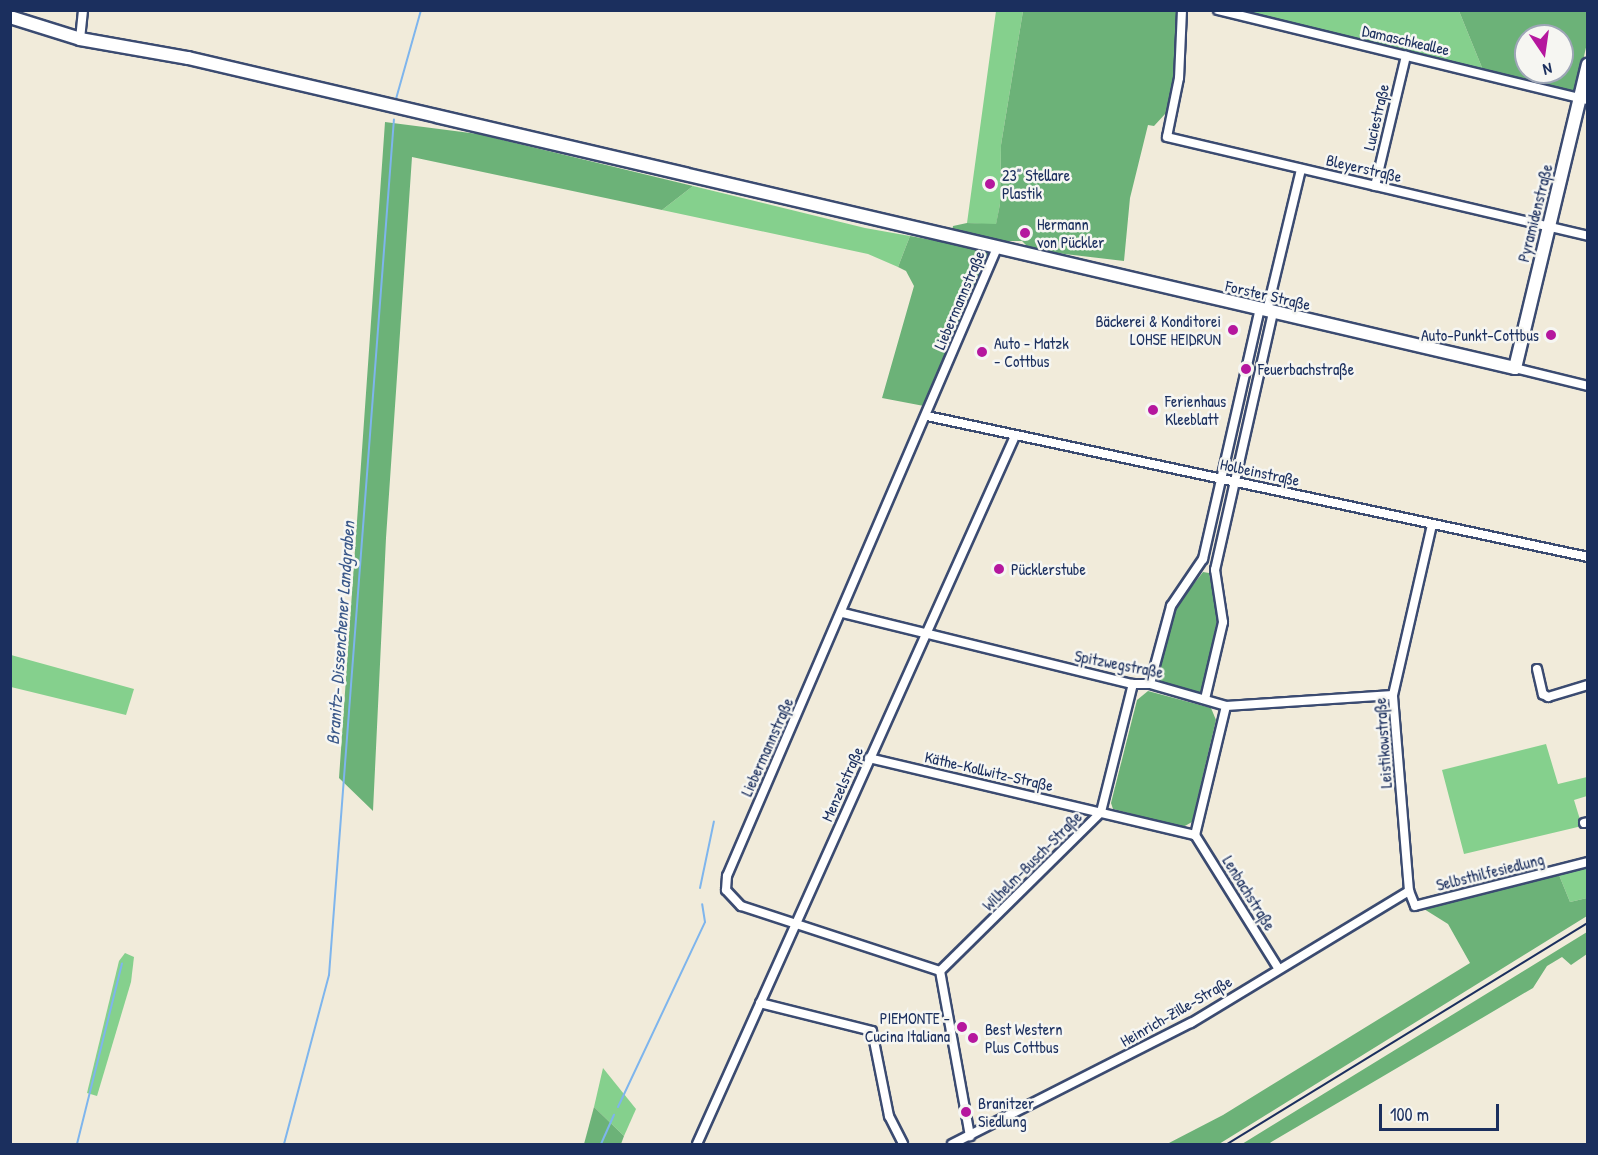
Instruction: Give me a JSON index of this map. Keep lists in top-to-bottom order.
{
  "streets": {
    "main road": ["Pyramidenstraße", "Forster Straße"],
    "street": [
      "Damaschkeallee",
      "Luciestraße",
      "Bleyerstraße",
      "Liebermannstraße",
      "Holbeinstraße",
      "Spitzwegstraße",
      "Leistikowstraße",
      "Käthe-Kollwitz-Straße",
      "Menzelstraße",
      "Wilhelm-Busch-Straße",
      "Selbsthilfesiedlung",
      "Lenbachstraße",
      "Heinrich-Zille-Straße"
    ]
  },
  "crossings": [
    ["Damaschkeallee", "Luciestraße"],
    ["Damaschkeallee", "Pyramidenstraße"],
    ["Luciestraße", "Bleyerstraße"],
    ["Bleyerstraße", "Pyramidenstraße"],
    ["Pyramidenstraße", "Forster Straße"],
    ["Forster Straße", "Liebermannstraße"],
    ["Liebermannstraße", "Holbeinstraße"],
    ["Liebermannstraße", "Spitzwegstraße"],
    ["Liebermannstraße", "Menzelstraße"],
    ["Liebermannstraße", "Wilhelm-Busch-Straße"],
    ["Holbeinstraße", "Leistikowstraße"],
    ["Holbeinstraße", "Menzelstraße"],
    ["Spitzwegstraße", "Leistikowstraße"],
    ["Spitzwegstraße", "Menzelstraße"],
    ["Spitzwegstraße", "Wilhelm-Busch-Straße"],
    ["Leistikowstraße", "Selbsthilfesiedlung"],
    ["Leistikowstraße", "Heinrich-Zille-Straße"],
    ["Käthe-Kollwitz-Straße", "Menzelstraße"],
    ["Käthe-Kollwitz-Straße", "Wilhelm-Busch-Straße"],
    ["Selbsthilfesiedlung", "Heinrich-Zille-Straße"],
    ["Lenbachstraße", "Heinrich-Zille-Straße"]
  ],
  "water": ["Branitz- Dissenchener Landgraben"],
  "places": [
    "23\" Stellare Plastik",
    "Hermann von Pückler",
    "Bäckerei & Konditorei LOHSE HEIDRUN",
    "Auto-Punkt-Cottbus",
    "Auto - Matzk - Cottbus",
    "Feuerbachstraße",
    "Ferienhaus Kleeblatt",
    "Pücklerstube",
    "PIEMONTE - Cucina Italiana",
    "Best Western Plus Cottbus",
    "Branitzer Siedlung"
  ],
  "scale_bar": "100 m",
  "north": "bottom"
}
